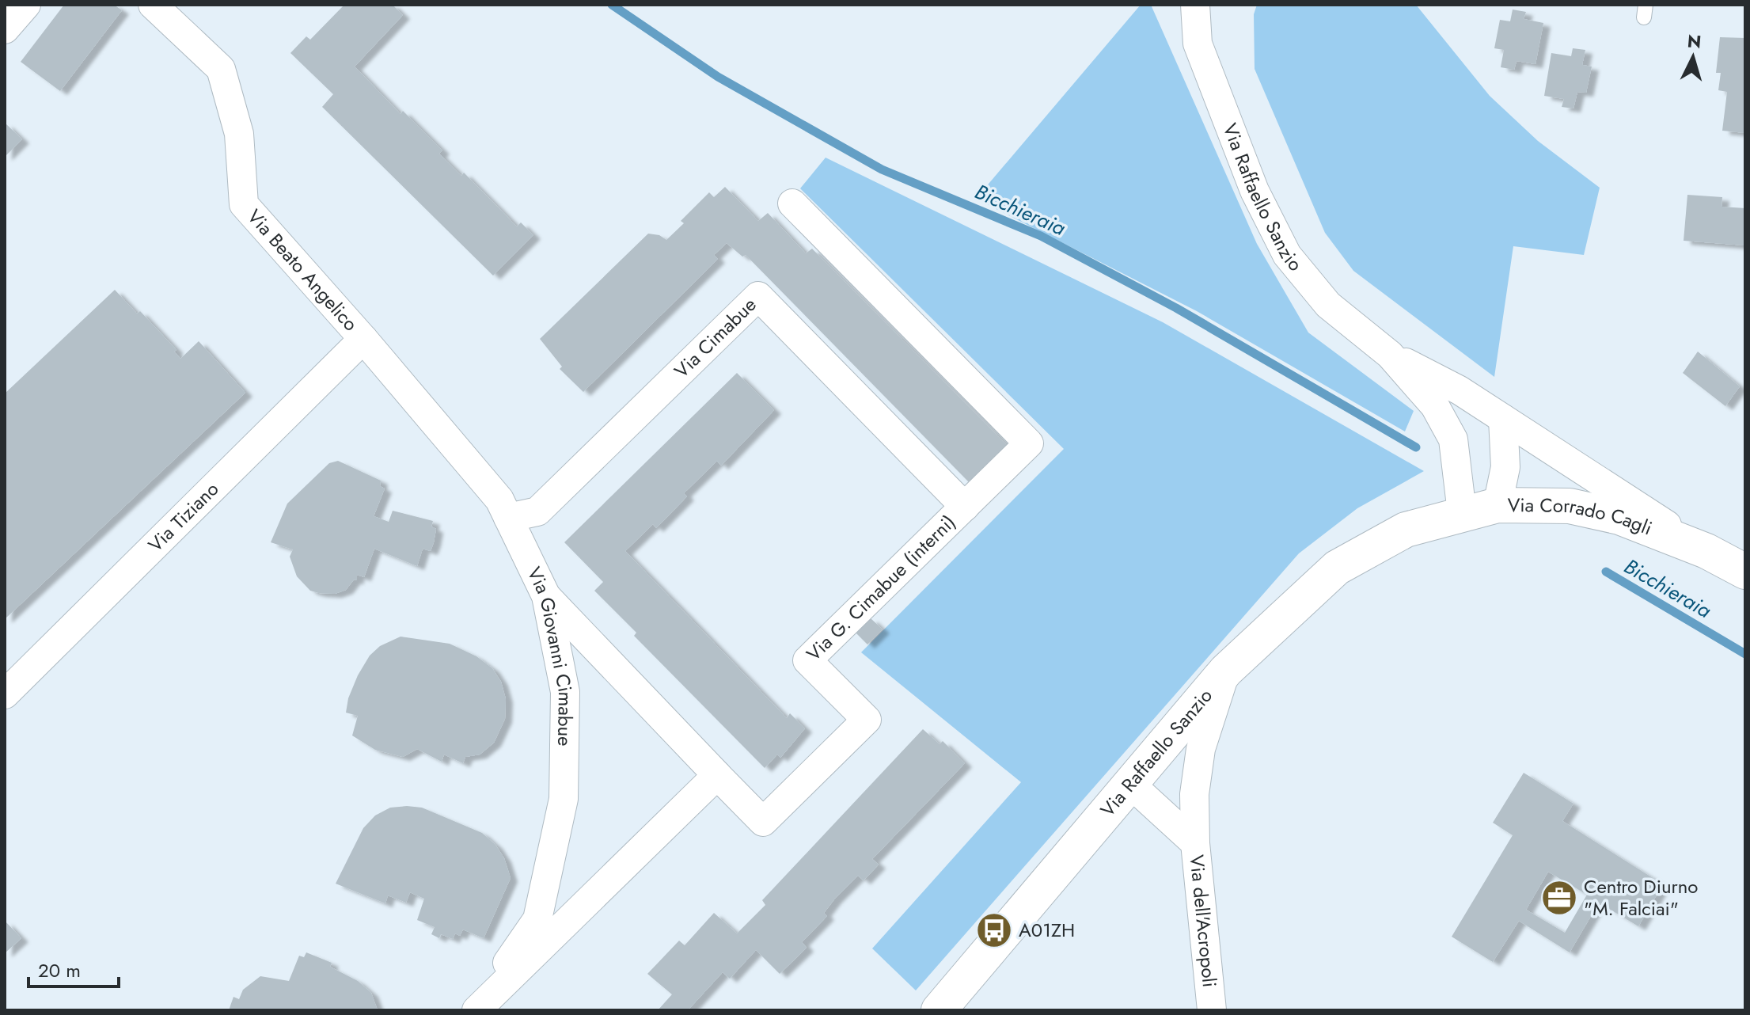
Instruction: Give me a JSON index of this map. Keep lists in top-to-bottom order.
{
  "streets": {
    "main road": ["Via Raffaello Sanzio", "Via Corrado Cagli"],
    "street": [
      "Via Beato Angelico",
      "Via Cimabue",
      "Via Tiziano",
      "Via G. Cimabue (interni)",
      "Via Giovanni Cimabue",
      "Via dell'Acropoli"
    ]
  },
  "crossings": [
    ["Via Raffaello Sanzio", "Via Corrado Cagli"],
    ["Via Raffaello Sanzio", "Via dell'Acropoli"],
    ["Via Beato Angelico", "Via Tiziano"],
    ["Via Beato Angelico", "Via Giovanni Cimabue"],
    ["Via Cimabue", "Via G. Cimabue (interni)"],
    ["Via Cimabue", "Via Giovanni Cimabue"],
    ["Via Tiziano", "Via Giovanni Cimabue"]
  ],
  "water": ["Bicchieraia"],
  "places": {
    "office": ["Centro Diurno \"M. Falciai\""],
    "bus stop": ["A01ZH"]
  },
  "scale_bar": "20 m",
  "north": "top"
}
